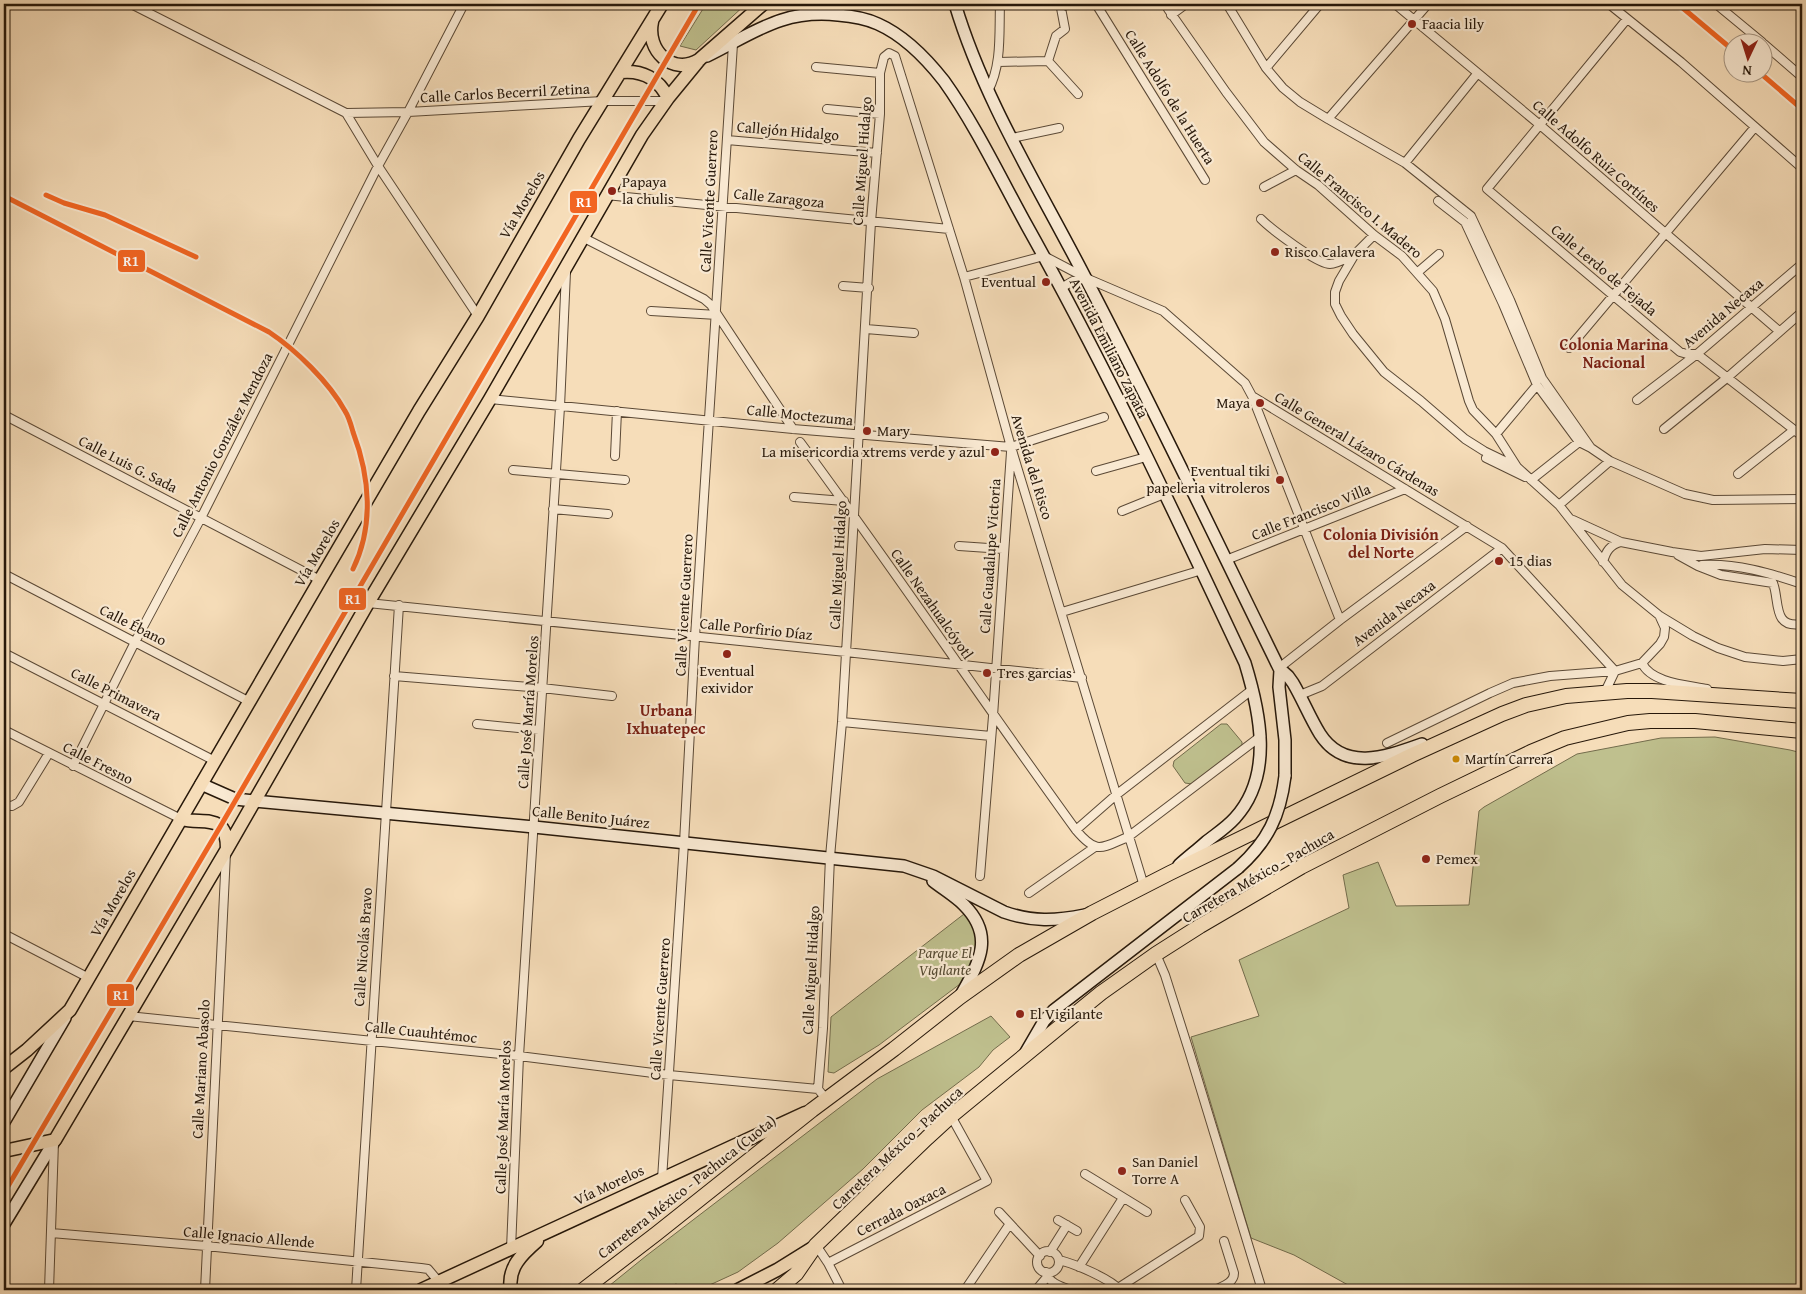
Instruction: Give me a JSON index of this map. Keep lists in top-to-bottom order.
{
  "streets": {
    "highway": ["Carretera México - Pachuca", "Carretera México - Pachuca (Cuota)"],
    "main road": ["Vía Morelos", "Avenida Emiliano Zapata", "Calle Benito Juárez"],
    "street": [
      "Calle Carlos Becerril Zetina",
      "Calle Adolfo de la Huerta",
      "Callejón Hidalgo",
      "Calle Adolfo Ruiz Cortínes",
      "Calle Miguel Hidalgo",
      "Calle Zaragoza",
      "Calle Vicente Guerrero",
      "Calle Francisco I. Madero",
      "Calle Lerdo de Tejada",
      "Avenida Necaxa",
      "Calle Moctezuma",
      "Calle General Lázaro Cárdenas",
      "Calle Antonio González Mendoza",
      "Calle Luis G. Sada",
      "Avenida del Risco",
      "Calle Francisco Villa",
      "Calle Guadalupe Victoria",
      "Calle Nezahualcóyotl",
      "Calle Ébano",
      "Calle Porfirio Díaz",
      "Calle Primavera",
      "Calle José María Morelos",
      "Calle Fresno",
      "Calle Nicolás Bravo",
      "Calle Cuauhtémoc",
      "Calle Mariano Abasolo",
      "Cerrada Oaxaca",
      "Calle Ignacio Allende"
    ]
  },
  "crossings": [
    ["Calle Carlos Becerril Zetina", "Vía Morelos"],
    ["Calle Carlos Becerril Zetina", "Calle Antonio González Mendoza"],
    ["Callejón Hidalgo", "Calle Miguel Hidalgo"],
    ["Callejón Hidalgo", "Calle Vicente Guerrero"],
    ["Calle Adolfo Ruiz Cortínes", "Calle Lerdo de Tejada"],
    ["Calle Adolfo Ruiz Cortínes", "Avenida Necaxa"],
    ["Calle Miguel Hidalgo", "Calle Zaragoza"],
    ["Calle Miguel Hidalgo", "Calle Moctezuma"],
    ["Calle Miguel Hidalgo", "Avenida del Risco"],
    ["Calle Miguel Hidalgo", "Calle Nezahualcóyotl"],
    ["Calle Miguel Hidalgo", "Calle Porfirio Díaz"],
    ["Calle Miguel Hidalgo", "Calle Benito Juárez"],
    ["Calle Miguel Hidalgo", "Calle Cuauhtémoc"],
    ["Calle Zaragoza", "Calle Vicente Guerrero"],
    ["Calle Zaragoza", "Avenida del Risco"],
    ["Calle Vicente Guerrero", "Vía Morelos"],
    ["Calle Vicente Guerrero", "Avenida Emiliano Zapata"],
    ["Calle Vicente Guerrero", "Calle Moctezuma"],
    ["Calle Vicente Guerrero", "Calle Porfirio Díaz"],
    ["Calle Vicente Guerrero", "Calle Benito Juárez"],
    ["Calle Vicente Guerrero", "Calle Cuauhtémoc"],
    ["Vía Morelos", "Calle Luis G. Sada"],
    ["Vía Morelos", "Calle Ébano"],
    ["Vía Morelos", "Calle Primavera"],
    ["Vía Morelos", "Calle José María Morelos"],
    ["Vía Morelos", "Calle Fresno"],
    ["Vía Morelos", "Calle Benito Juárez"],
    ["Vía Morelos", "Carretera México - Pachuca (Cuota)"],
    ["Vía Morelos", "Calle Ignacio Allende"],
    ["Calle Lerdo de Tejada", "Avenida Necaxa"],
    ["Avenida Necaxa", "Avenida Emiliano Zapata"],
    ["Avenida Necaxa", "Calle General Lázaro Cárdenas"],
    ["Avenida Emiliano Zapata", "Calle General Lázaro Cárdenas"],
    ["Avenida Emiliano Zapata", "Calle Francisco Villa"],
    ["Calle Moctezuma", "Avenida del Risco"],
    ["Calle Moctezuma", "Calle Guadalupe Victoria"],
    ["Calle Moctezuma", "Calle José María Morelos"],
    ["Calle General Lázaro Cárdenas", "Calle Francisco Villa"],
    ["Calle Antonio González Mendoza", "Calle Luis G. Sada"],
    ["Calle Antonio González Mendoza", "Calle Ébano"],
    ["Calle Antonio González Mendoza", "Calle Primavera"],
    ["Calle Antonio González Mendoza", "Calle Fresno"],
    ["Avenida del Risco", "Calle Guadalupe Victoria"],
    ["Avenida del Risco", "Calle Porfirio Díaz"],
    ["Calle Guadalupe Victoria", "Calle Nezahualcóyotl"],
    ["Calle Guadalupe Victoria", "Calle Porfirio Díaz"],
    ["Calle Nezahualcóyotl", "Calle Porfirio Díaz"],
    ["Calle Porfirio Díaz", "Calle José María Morelos"],
    ["Calle Porfirio Díaz", "Calle Nicolás Bravo"],
    ["Calle José María Morelos", "Calle Benito Juárez"],
    ["Calle José María Morelos", "Calle Cuauhtémoc"],
    ["Calle Benito Juárez", "Calle Nicolás Bravo"],
    ["Carretera México - Pachuca", "Cerrada Oaxaca"],
    ["Calle Nicolás Bravo", "Calle Cuauhtémoc"],
    ["Calle Nicolás Bravo", "Calle Ignacio Allende"],
    ["Calle Cuauhtémoc", "Calle Mariano Abasolo"],
    ["Calle Mariano Abasolo", "Calle Ignacio Allende"]
  ],
  "districts": ["Colonia Marina Nacional", "Colonia División del Norte", "Urbana Ixhuatepec"],
  "parks": ["Parque El Vigilante"],
  "places": [
    "Faacia lily",
    "Papaya la chulis",
    "Risco Calavera",
    "Eventual",
    "Maya",
    "Mary",
    "La misericordia xtrems verde y azul",
    "Eventual tiki papeleria vitroleros",
    "15 dias",
    "Eventual exividor",
    "Tres garcias",
    "Martín Carrera",
    "Pemex",
    "El Vigilante",
    "San Daniel Torre A"
  ],
  "lines": ["transit line R1"],
  "north": "bottom"
}
